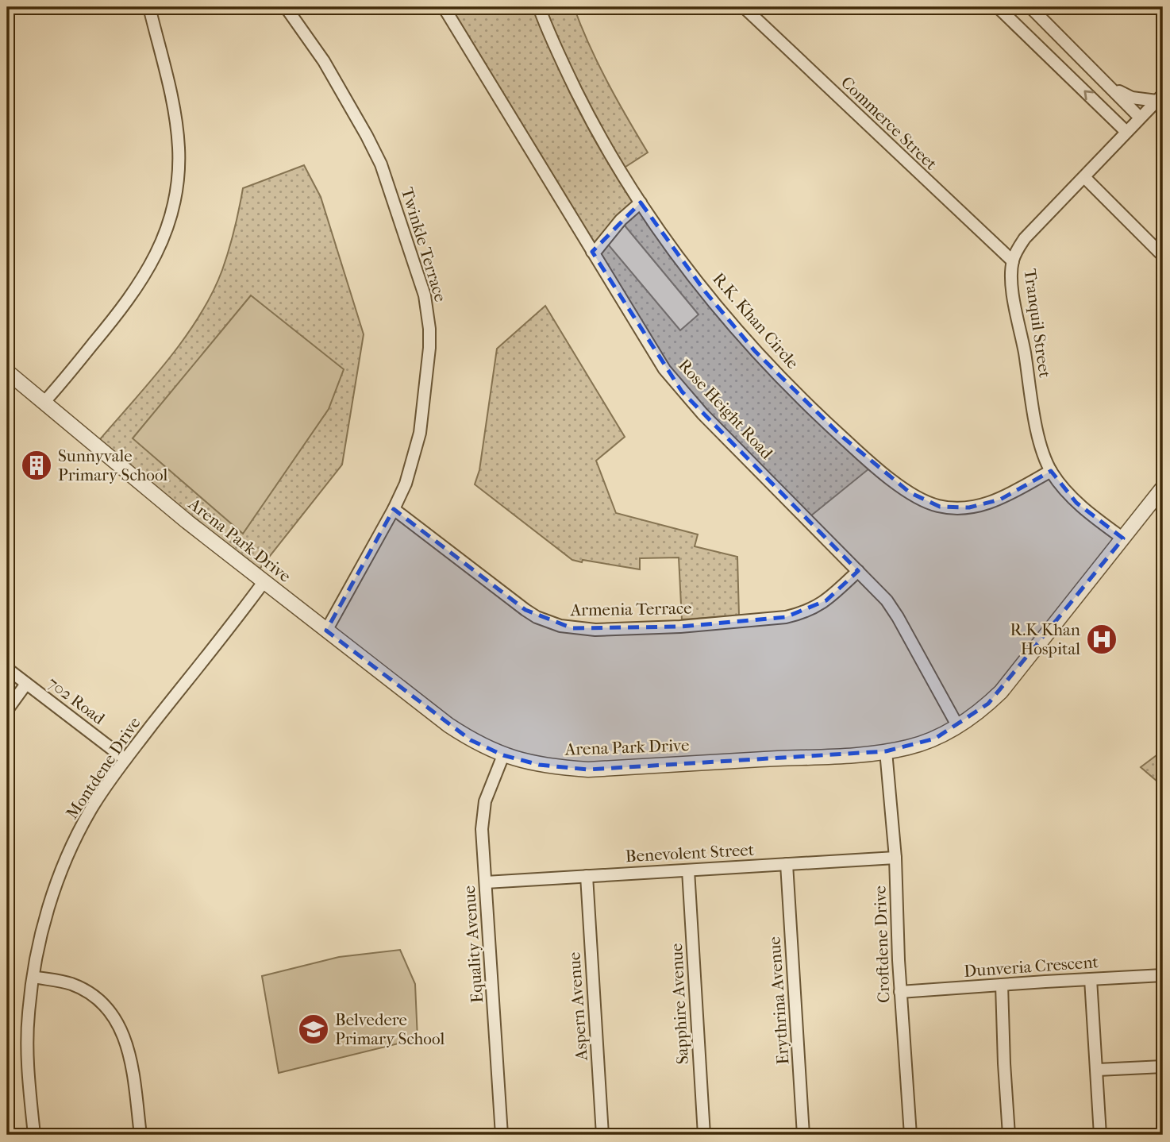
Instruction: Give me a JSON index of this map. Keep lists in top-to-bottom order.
{
  "streets": {
    "street": [
      "Commerce Street",
      "Twinkle Terrace",
      "R.K. Khan Circle",
      "Tranquil Street",
      "Rose Height Road",
      "Arena Park Drive",
      "Armenia Terrace",
      "702 Road",
      "Montdene Drive",
      "Benevolent Street",
      "Equality Avenue",
      "Croftdene Drive",
      "Dunveria Crescent",
      "Erythrina Avenue",
      "Sapphire Avenue",
      "Aspern Avenue"
    ]
  },
  "crossings": [
    ["Commerce Street", "Tranquil Street"],
    ["Twinkle Terrace", "Arena Park Drive"],
    ["Twinkle Terrace", "Armenia Terrace"],
    ["R.K. Khan Circle", "Tranquil Street"],
    ["Tranquil Street", "Arena Park Drive"],
    ["Rose Height Road", "Arena Park Drive"],
    ["Rose Height Road", "Armenia Terrace"],
    ["Arena Park Drive", "Montdene Drive"],
    ["Arena Park Drive", "Equality Avenue"],
    ["Arena Park Drive", "Croftdene Drive"],
    ["702 Road", "Montdene Drive"],
    ["Benevolent Street", "Equality Avenue"],
    ["Benevolent Street", "Croftdene Drive"],
    ["Benevolent Street", "Erythrina Avenue"],
    ["Benevolent Street", "Sapphire Avenue"],
    ["Benevolent Street", "Aspern Avenue"],
    ["Croftdene Drive", "Dunveria Crescent"]
  ],
  "places": {
    "building": ["Sunnyvale Primary School"],
    "hospital": ["R.K Khan Hospital"],
    "school or university": ["Belvedere Primary School"]
  }
}
